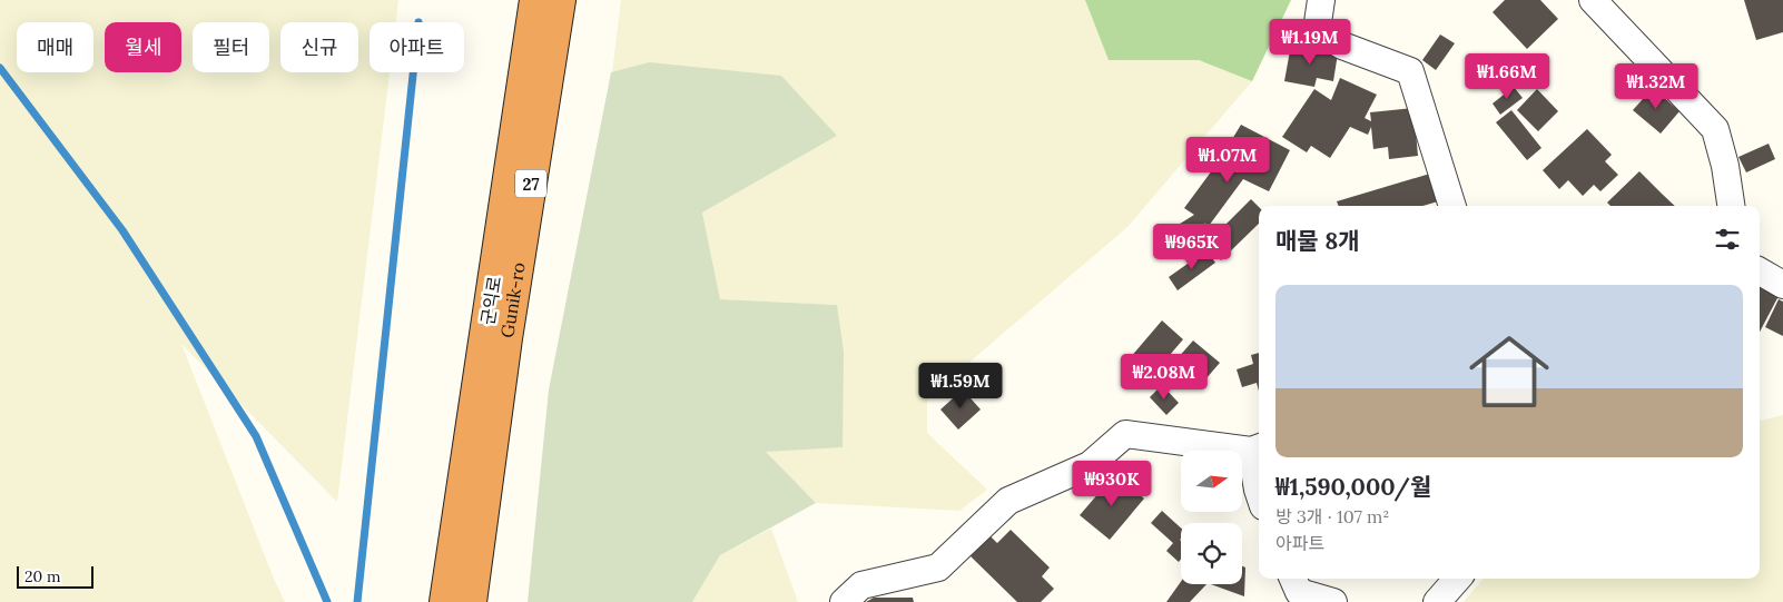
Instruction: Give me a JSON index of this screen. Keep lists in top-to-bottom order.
{
  "streets": {
    "highway": ["27", "군익로", "Gunik-ro"]
  },
  "crossings": [
    ["군익로", "Gunik-ro"]
  ],
  "scale_bar": "20 m",
  "north": "right",
  "page": {
    "price": [
      "₩1.19M",
      "₩1.66M",
      "₩1.32M",
      "₩1.07M",
      "₩965K",
      "₩2.08M",
      "₩1.59M",
      "₩930K"
    ],
    "chip": [
      "매매",
      "월세",
      "필터",
      "신규",
      "아파트"
    ],
    "heading": "매물 8개",
    "list": [
      {
        "name": "₩1,590,000/월",
        "note": "방 3개 · 107 m² · 아파트"
      }
    ],
    "scale": "20 m"
  }
}
